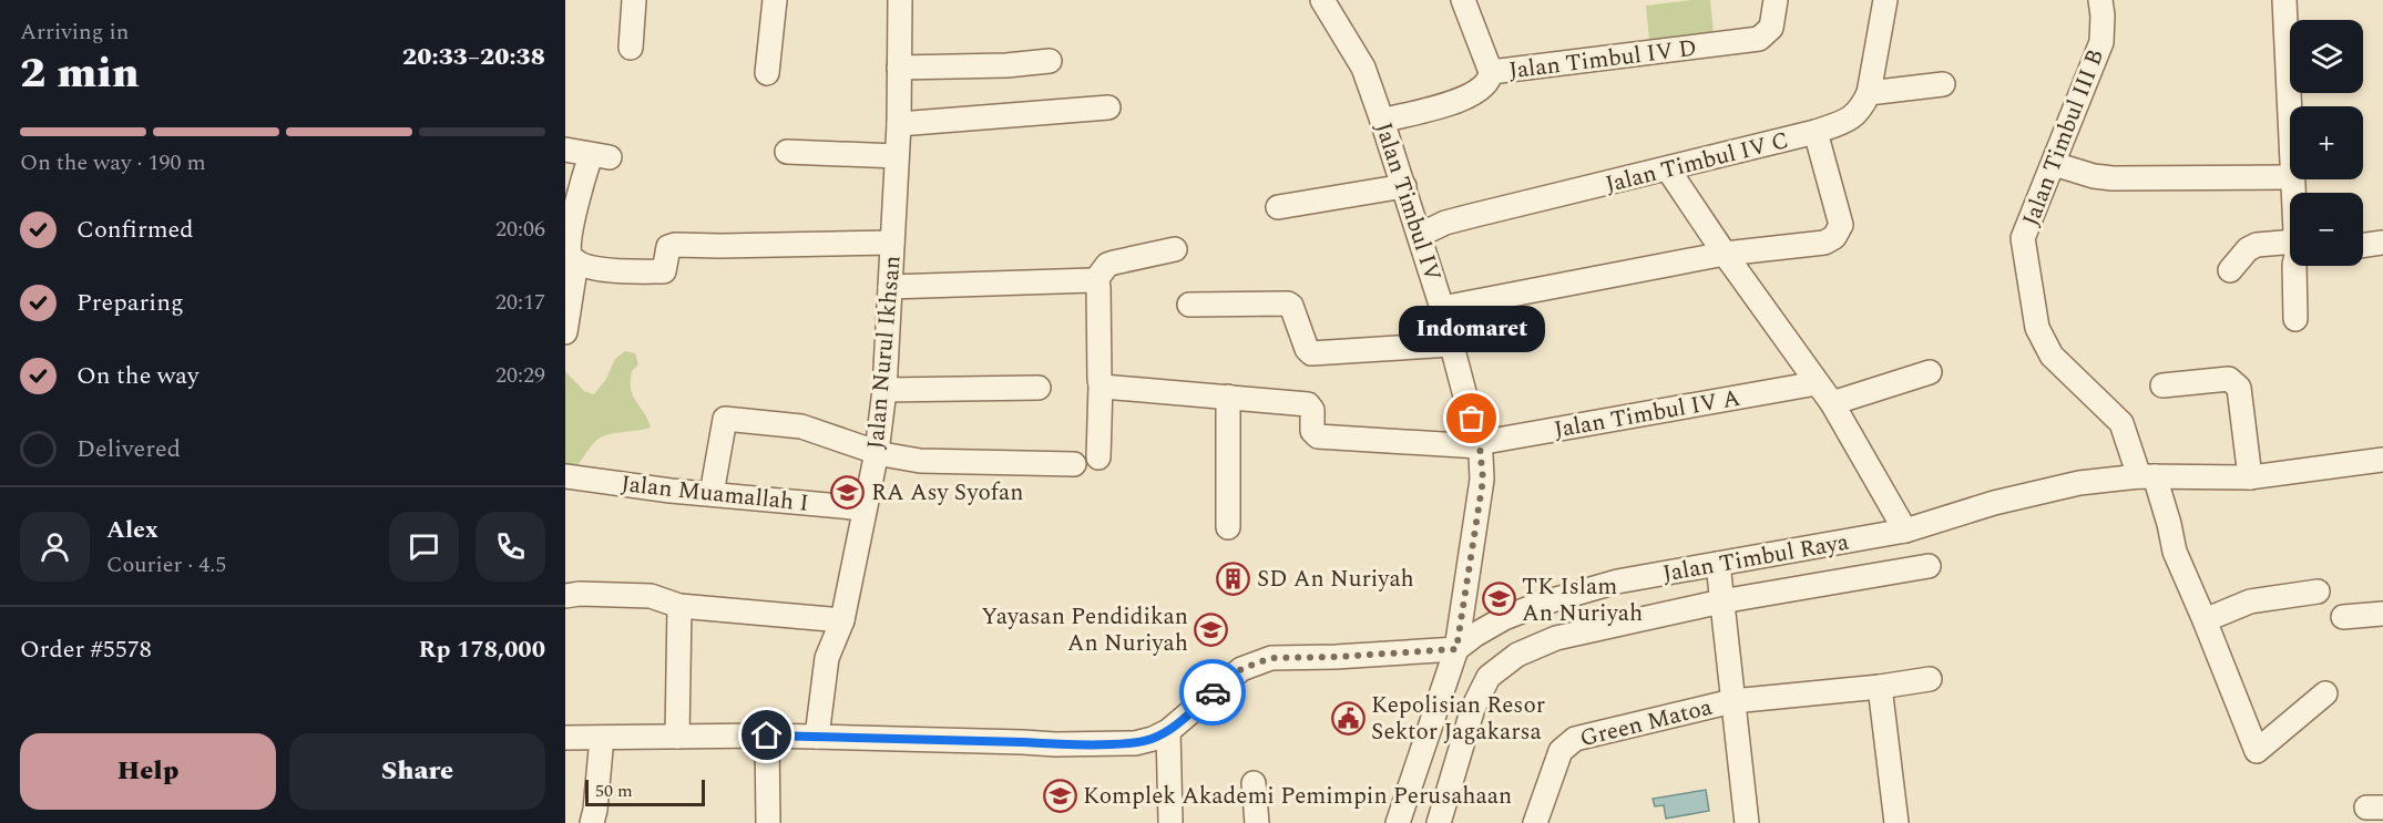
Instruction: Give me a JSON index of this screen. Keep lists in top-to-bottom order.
{
  "streets": {
    "street": [
      "Jalan Timbul IV D",
      "Jalan Timbul III B",
      "Jalan Timbul IV C",
      "Jalan Timbul IV",
      "Jalan Nurul Ikhsan",
      "Jalan Timbul IV A",
      "Jalan Muamallah I",
      "Jalan Timbul Raya",
      "Green Matoa"
    ]
  },
  "crossings": [
    ["Jalan Timbul IV D", "Jalan Timbul IV"],
    ["Jalan Timbul III B", "Jalan Timbul Raya"],
    ["Jalan Timbul IV C", "Jalan Timbul IV"],
    ["Jalan Timbul IV", "Jalan Timbul IV A"],
    ["Jalan Timbul IV", "Jalan Timbul Raya"],
    ["Jalan Nurul Ikhsan", "Jalan Muamallah I"],
    ["Jalan Timbul Raya", "Green Matoa"]
  ],
  "places": {
    "other": ["Indomaret"],
    "school or university": [
      "RA Asy Syofan",
      "TK Islam An Nuriyah",
      "Yayasan Pendidikan An Nuriyah",
      "Komplek Akademi Pemimpin Perusahaan"
    ],
    "building": ["SD An Nuriyah"],
    "public building": ["Kepolisian Resor Sektor Jagakarsa"]
  },
  "scale_bar": "50 m",
  "page": {
    "heading": ["2 min", "Arriving in", "20:33–20:38"],
    "panel": [
      "Alex",
      "Courier · 4.5",
      "Order #5578",
      "Rp 178,000"
    ],
    "map_buttons": ["+", "−"],
    "bar": "On the way · 190 m",
    "list": [
      ["Confirmed", "20:06"],
      ["Preparing", "20:17"],
      ["On the way", "20:29"],
      "Delivered"
    ],
    "bubble": "Indomaret",
    "buttons": ["Help", "Share"],
    "scale": "50 m"
  }
}
